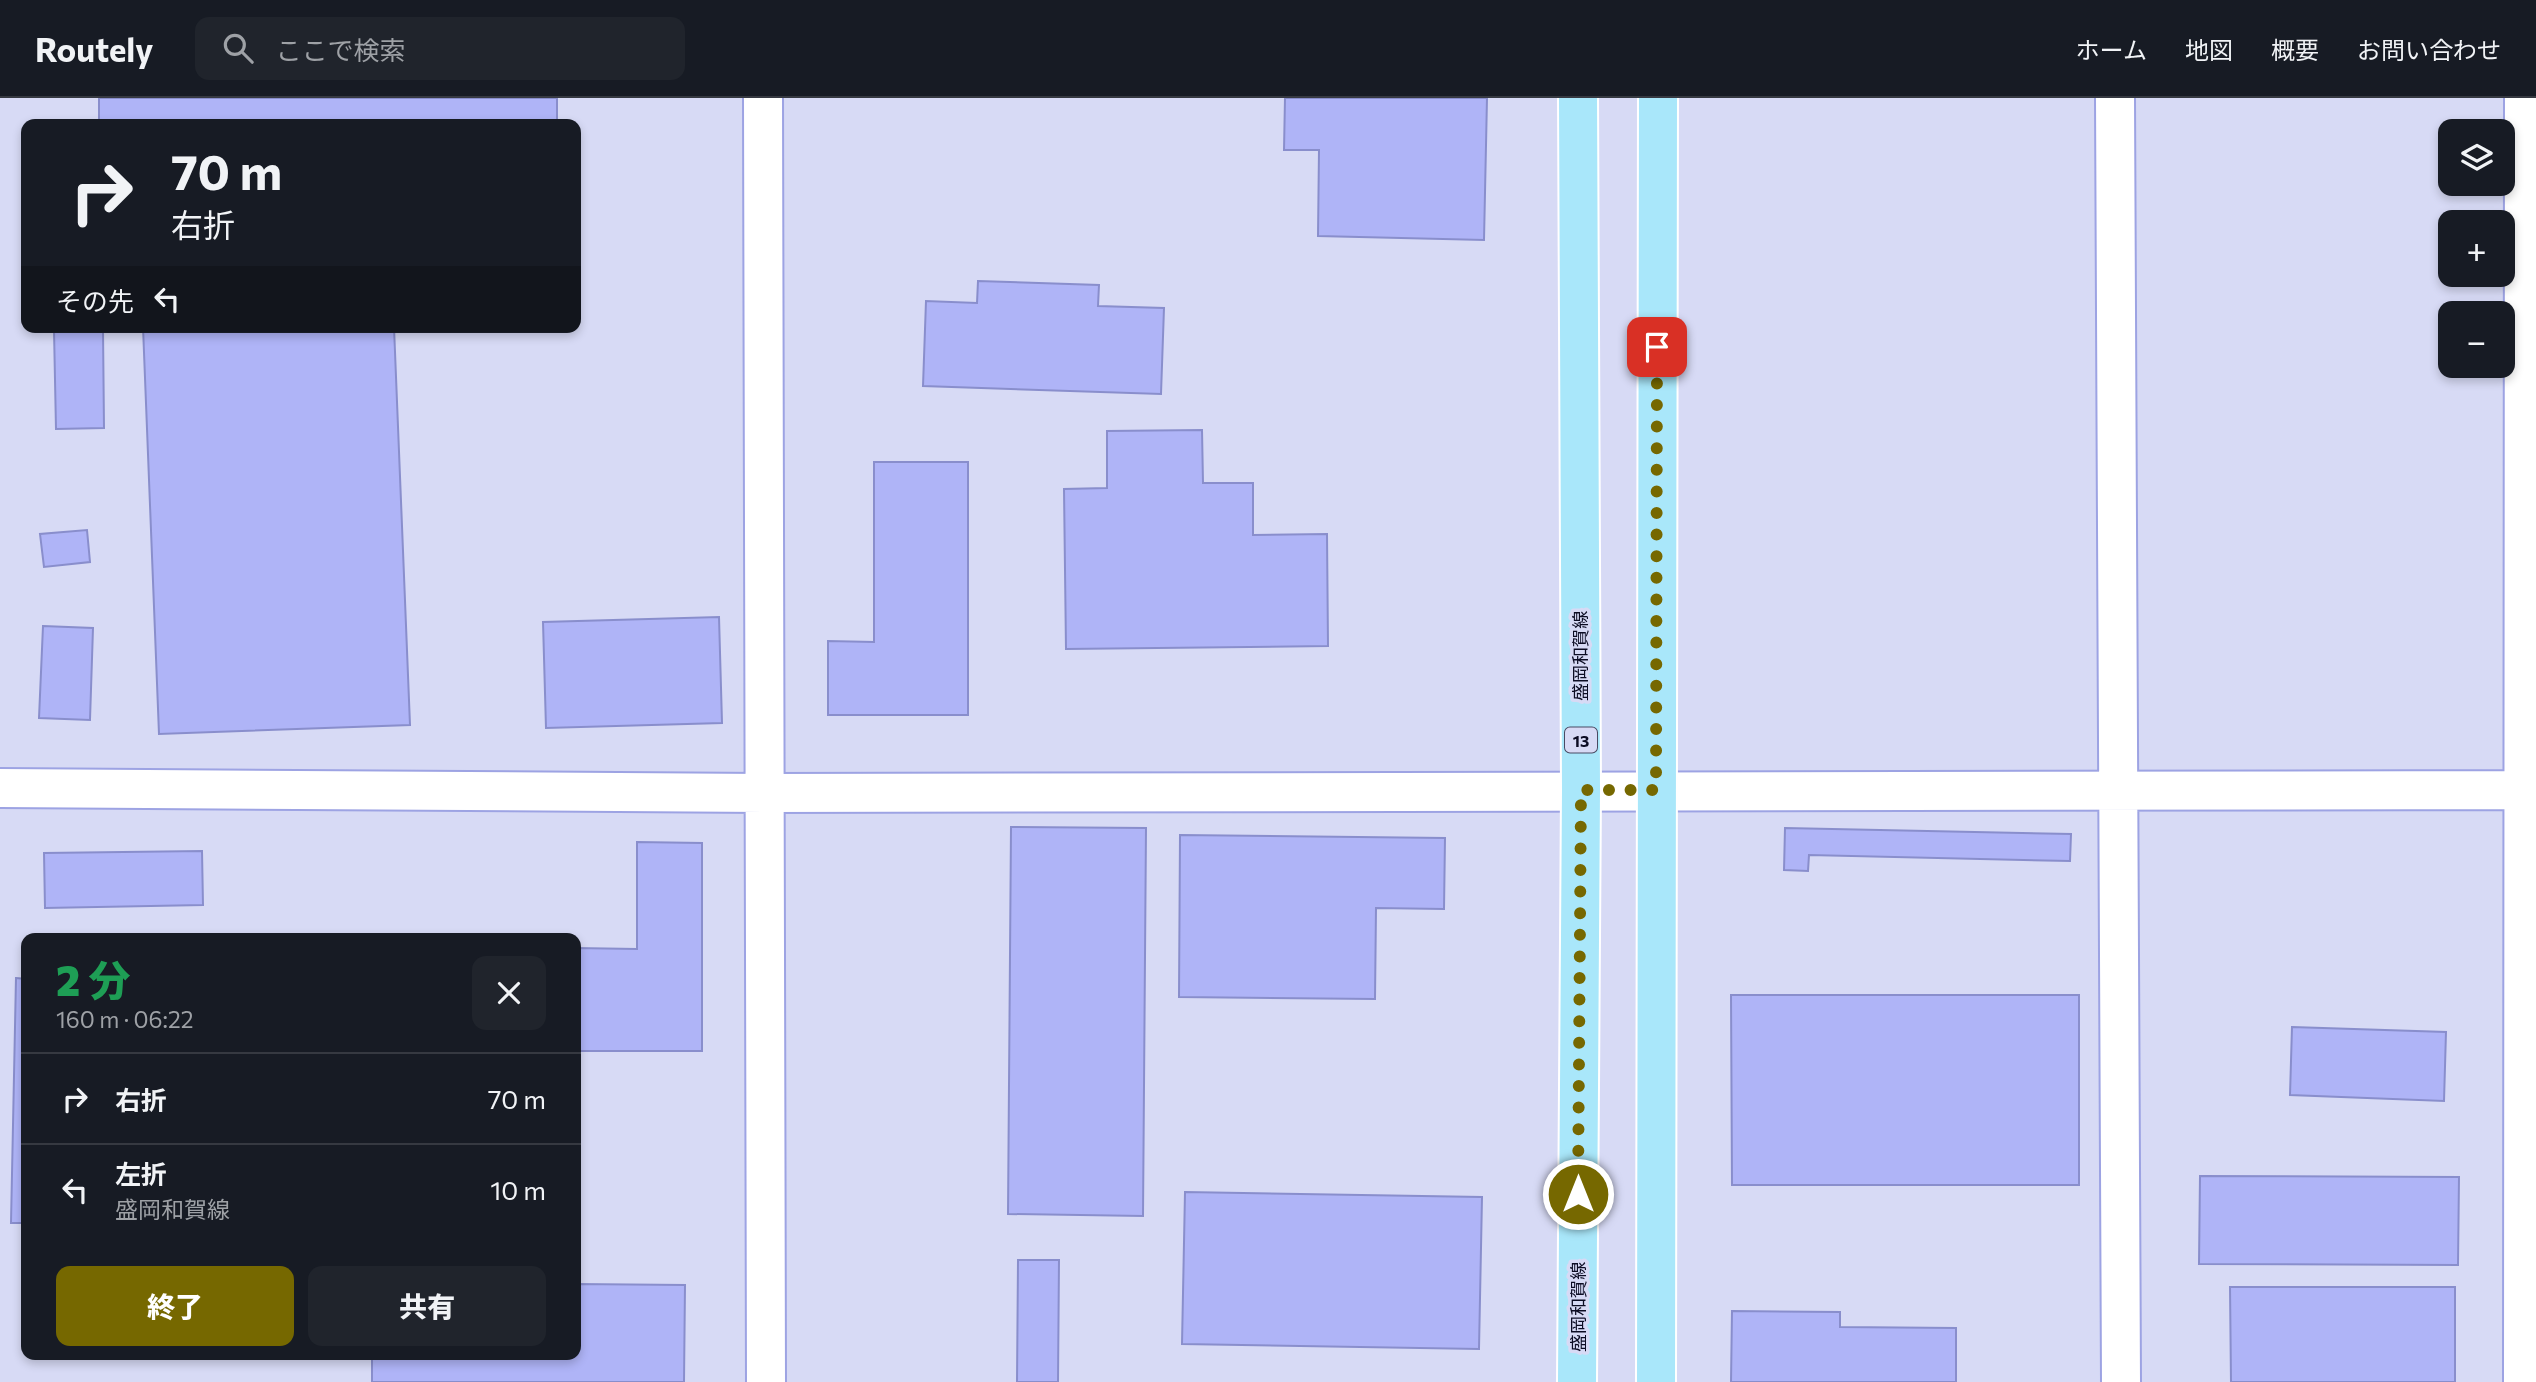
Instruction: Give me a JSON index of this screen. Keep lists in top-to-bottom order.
{
  "streets": {
    "main road": ["盛岡和賀線", "13"]
  },
  "page": {
    "header": "Routely",
    "search": "ここで検索",
    "nav": [
      "ホーム",
      "地図",
      "概要",
      "お問い合わせ"
    ],
    "map_buttons": ["+", "−"],
    "turn": ["70 m", "右折"],
    "then": "その先",
    "heading": ["2 分", "160 m · 06:22"],
    "list": [
      {
        "name": "右折",
        "value": "70 m"
      },
      {
        "name": "左折",
        "note": "盛岡和賀線",
        "value": "10 m"
      }
    ],
    "buttons": ["終了", "共有"]
  }
}
